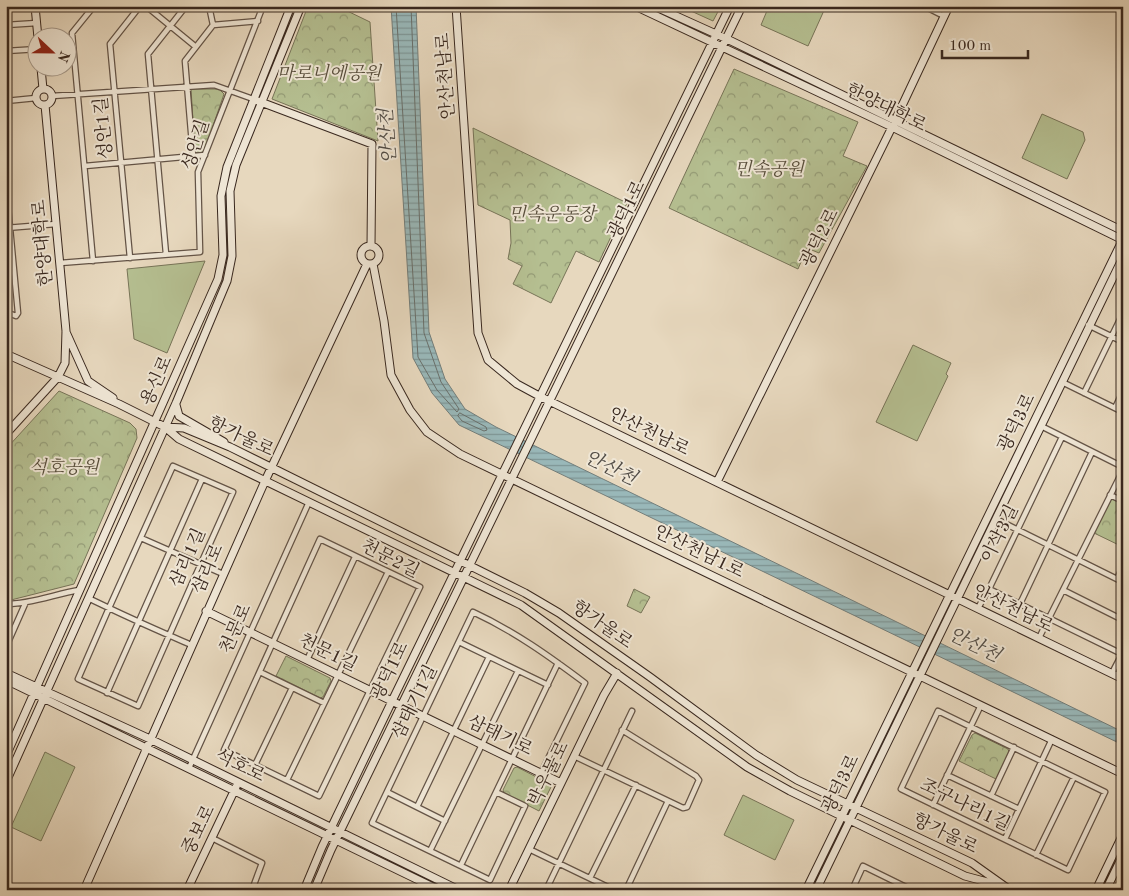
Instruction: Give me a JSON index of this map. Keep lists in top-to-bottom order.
{
  "streets": {
    "street": [
      "안산천남로",
      "한양대학로",
      "성안1길",
      "성안길",
      "광덕1로",
      "광덕2로",
      "용신로",
      "광덕3로",
      "항가울로",
      "이삭3길",
      "안산천남1로",
      "삼리1길",
      "천문2길",
      "삼리로",
      "천문로",
      "천문1길",
      "삼태기1길",
      "삼태기로",
      "석호로",
      "박우물로",
      "조구나리1길",
      "중보로"
    ]
  },
  "crossings": [
    ["안산천남로", "광덕1로"],
    ["안산천남로", "광덕2로"],
    ["안산천남로", "광덕3로"],
    ["한양대학로", "성안길"],
    ["한양대학로", "광덕1로"],
    ["한양대학로", "광덕2로"],
    ["한양대학로", "광덕3로"],
    ["한양대학로", "항가울로"],
    ["성안1길", "성안길"],
    ["광덕1로", "항가울로"],
    ["광덕1로", "안산천남1로"],
    ["광덕1로", "천문1길"],
    ["광덕1로", "삼태기로"],
    ["광덕1로", "석호로"],
    ["용신로", "항가울로"],
    ["용신로", "석호로"],
    ["광덕3로", "항가울로"],
    ["광덕3로", "안산천남1로"],
    ["항가울로", "삼리로"],
    ["항가울로", "천문로"],
    ["항가울로", "박우물로"],
    ["안산천남1로", "삼리로"],
    ["천문2길", "천문1길"],
    ["삼리로", "천문1길"],
    ["삼리로", "석호로"],
    ["천문로", "천문1길"],
    ["천문로", "석호로"],
    ["천문1길", "삼태기로"],
    ["삼태기1길", "삼태기로"],
    ["삼태기로", "박우물로"],
    ["석호로", "중보로"]
  ],
  "water": ["안산천"],
  "parks": [
    "마로니에공원",
    "민속공원",
    "민속운동장",
    "석호공원"
  ],
  "scale_bar": "100 m",
  "north": "right"
}
